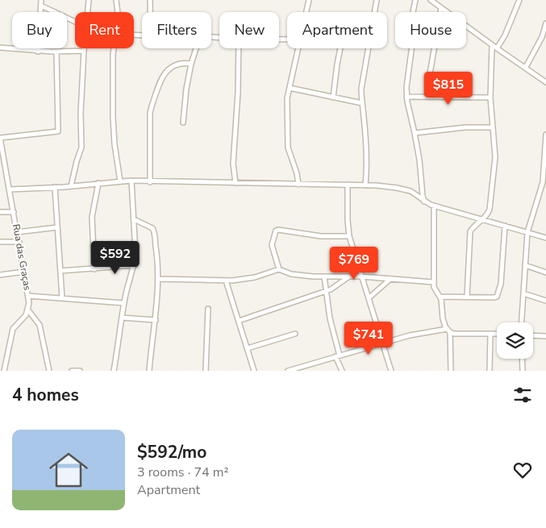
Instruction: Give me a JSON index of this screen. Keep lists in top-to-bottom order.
{
  "streets": {
    "street": ["Rua das Graças"]
  },
  "page": {
    "chip": [
      "Buy",
      "Rent",
      "Filters",
      "New",
      "Apartment",
      "House"
    ],
    "price": [
      "$815",
      "$592",
      "$769",
      "$741"
    ],
    "heading": "4 homes",
    "list": [
      {
        "name": "$592/mo",
        "note": "3 rooms · 74 m² · Apartment"
      }
    ]
  }
}
